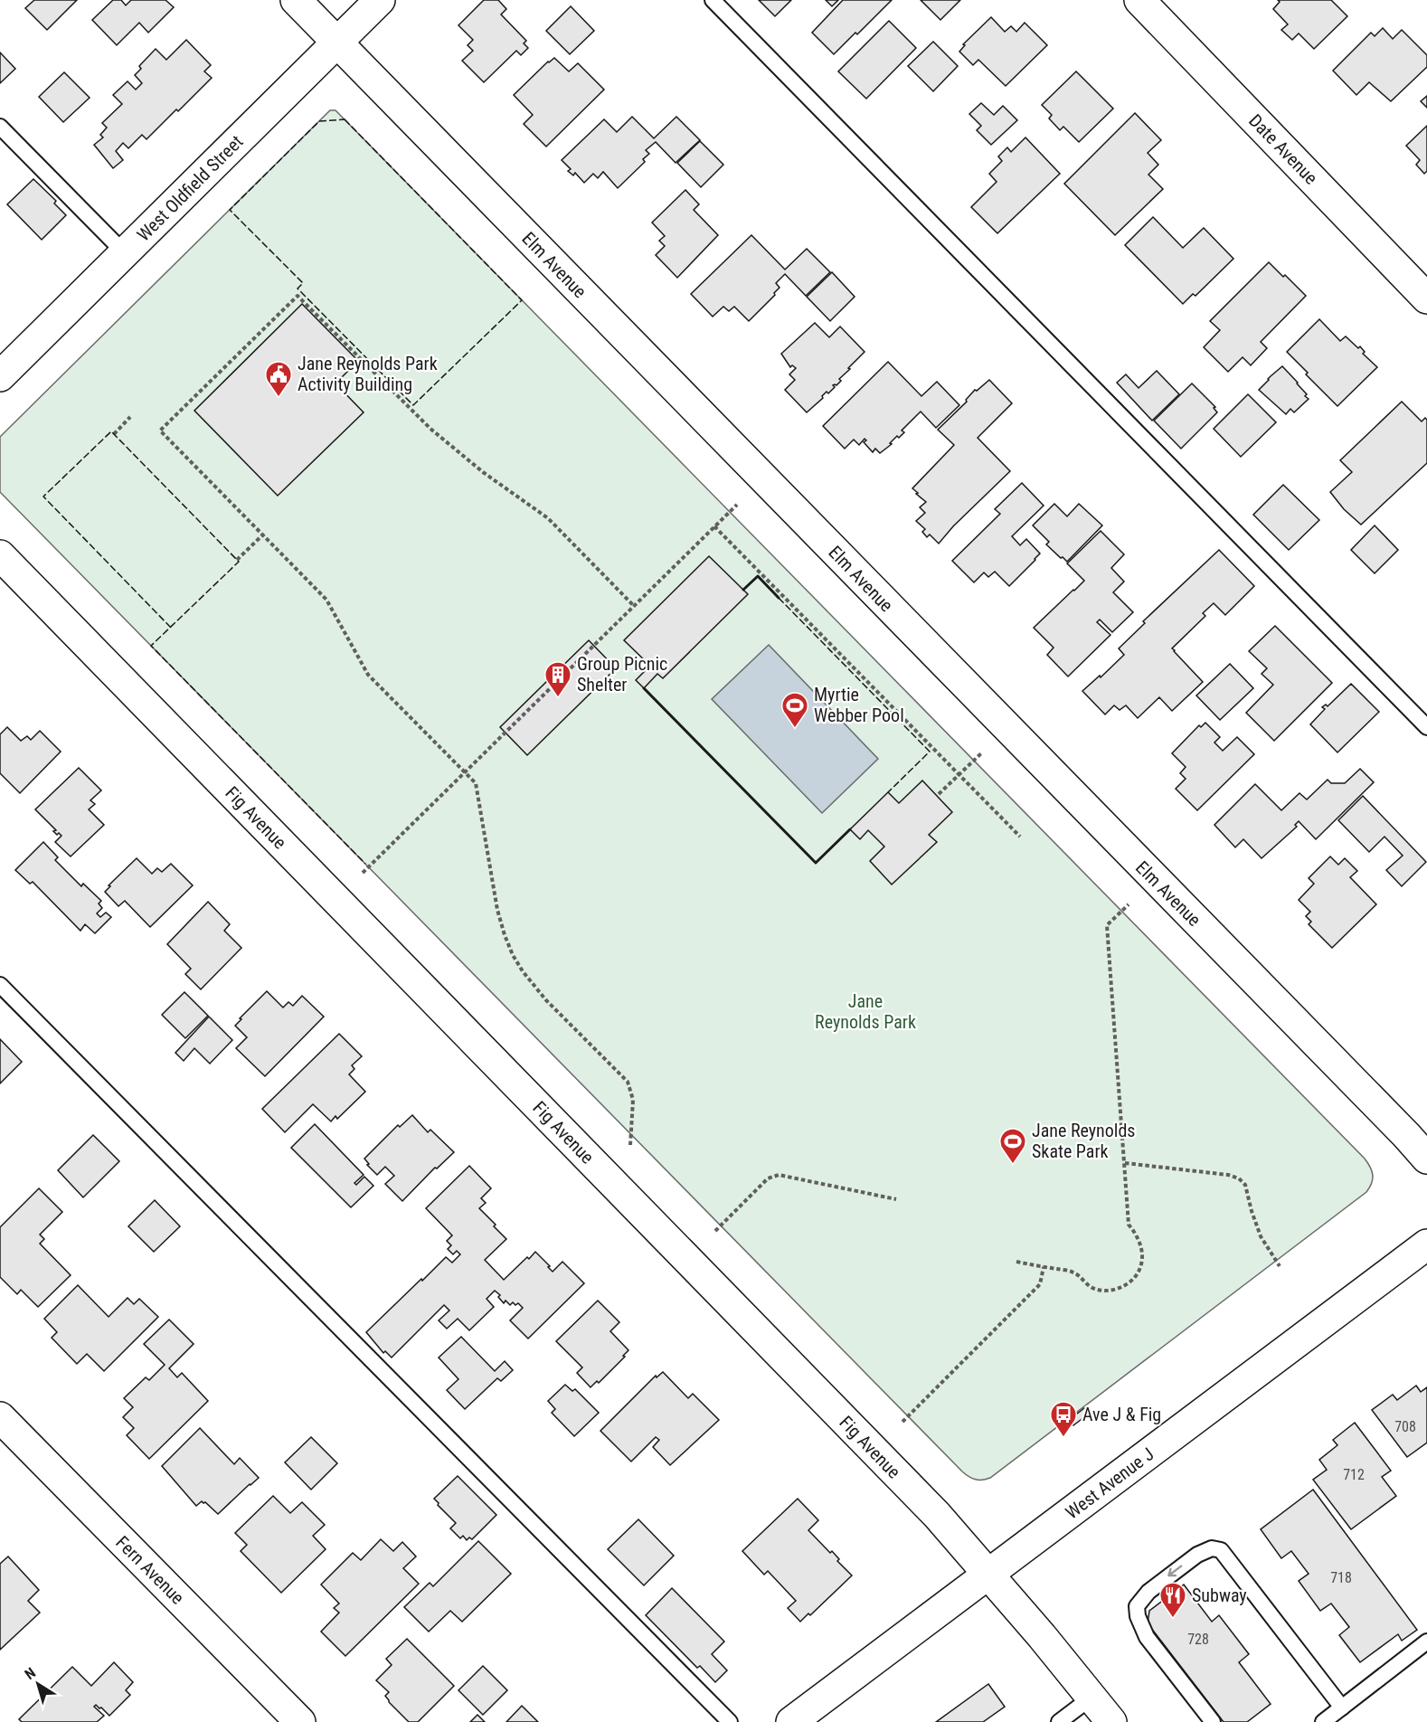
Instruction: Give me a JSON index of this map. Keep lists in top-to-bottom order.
{
  "streets": {
    "street": [
      "Date Avenue",
      "West Oldfield Street",
      "Elm Avenue",
      "Fig Avenue",
      "West Avenue J",
      "Fern Avenue"
    ]
  },
  "crossings": [
    ["West Oldfield Street", "Elm Avenue"],
    ["Fig Avenue", "West Avenue J"]
  ],
  "parks": ["Jane Reynolds Park"],
  "places": {
    "public building": ["Jane Reynolds Park Activity Building"],
    "building": ["Group Picnic Shelter"],
    "sports": ["Myrtie Webber Pool", "Jane Reynolds Skate Park"],
    "bus stop": ["Ave J & Fig"],
    "restaurant": ["Subway"]
  },
  "house_numbers": [
    "708",
    "712",
    "718",
    "728"
  ],
  "north": "top left"
}
